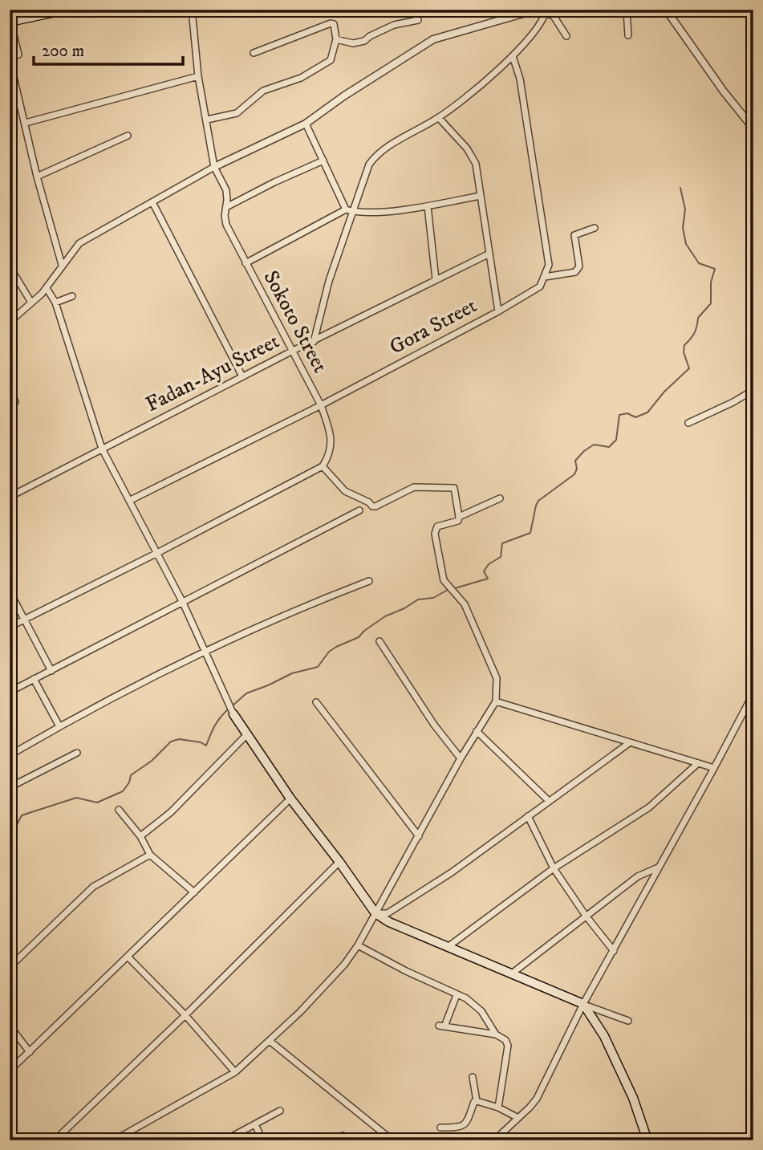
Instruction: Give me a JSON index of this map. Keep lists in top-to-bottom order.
{
  "streets": {
    "street": ["Sokoto Street", "Gora Street", "Fadan-Ayu Street"]
  },
  "crossings": [
    ["Sokoto Street", "Gora Street"],
    ["Sokoto Street", "Fadan-Ayu Street"]
  ],
  "scale_bar": "200 m"
}
